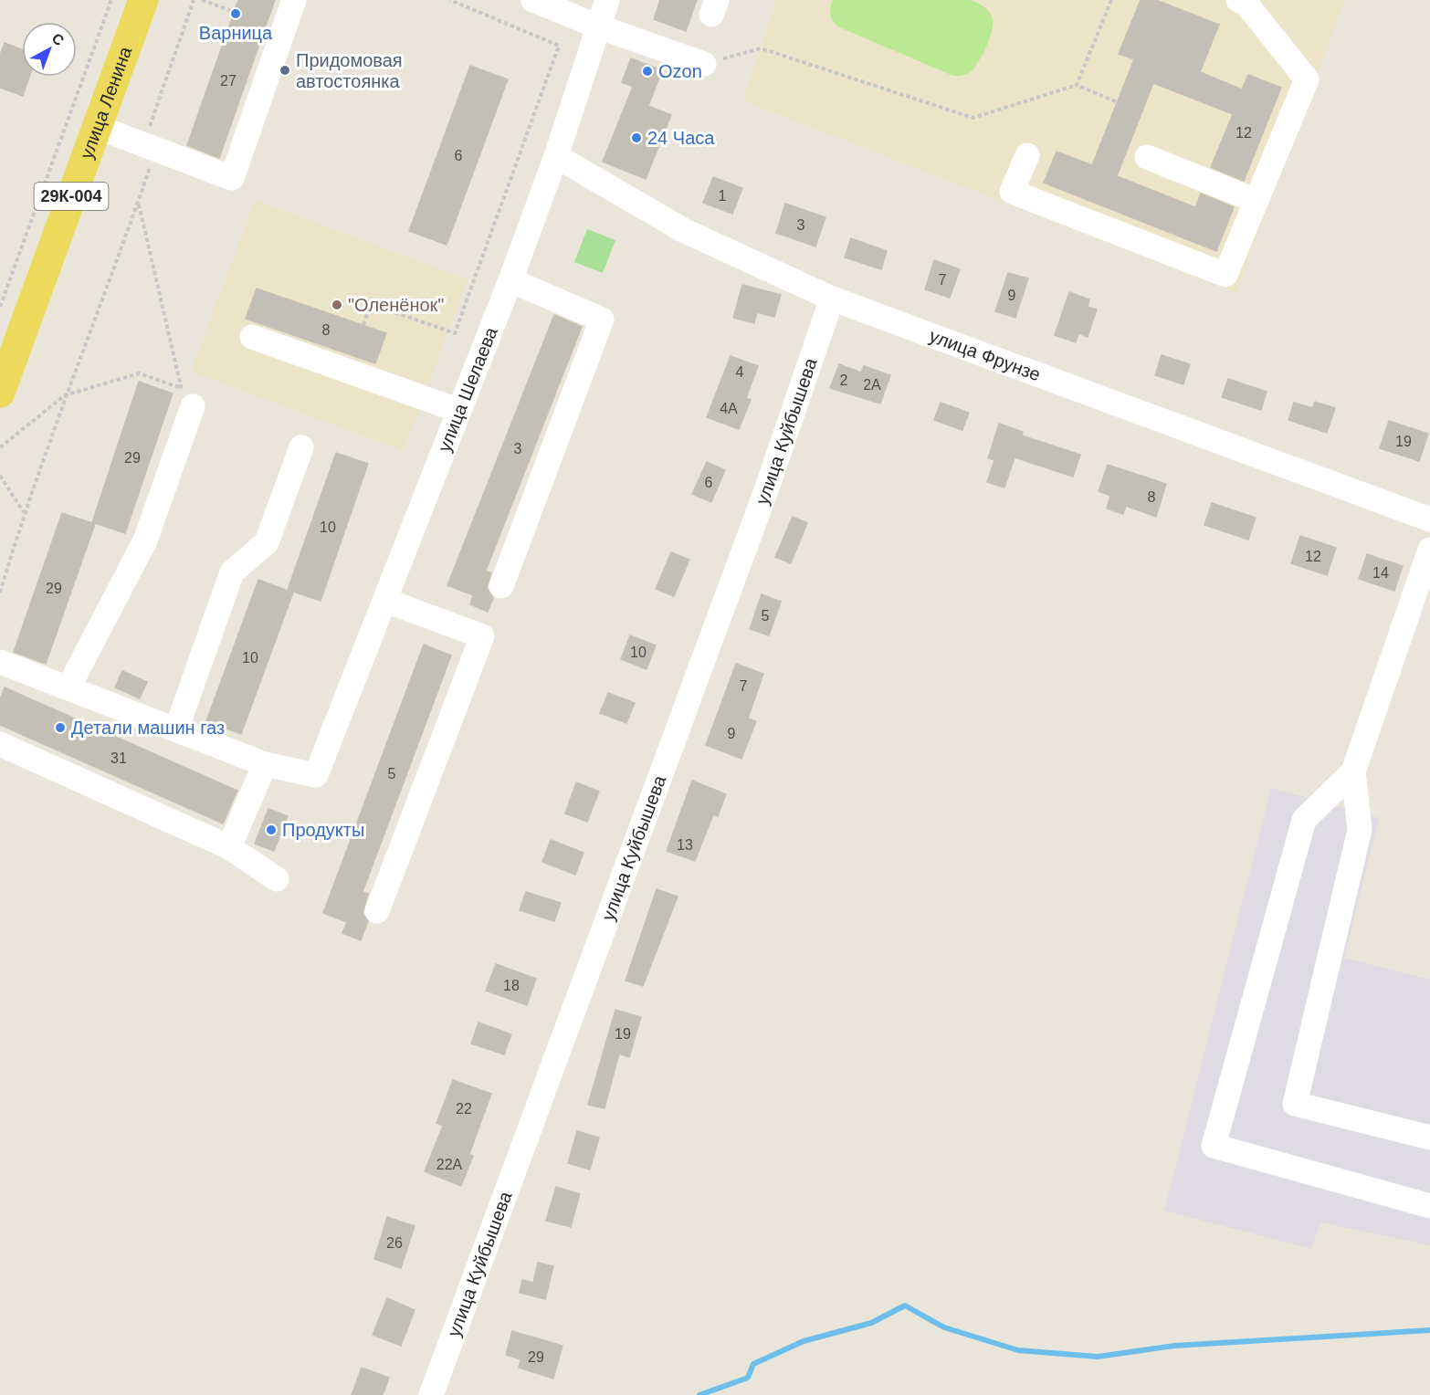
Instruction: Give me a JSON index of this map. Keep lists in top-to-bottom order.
{
  "streets": {
    "main road": ["улица Ленина", "29К-004"],
    "street": ["улица Фрунзе", "улица Шелаева", "улица Куйбышева"]
  },
  "crossings": [
    ["улица Фрунзе", "улица Шелаева"],
    ["улица Фрунзе", "улица Куйбышева"]
  ],
  "places": [
    "Варница",
    "Придомовая автостоянка",
    "Ozon",
    "24 Часа",
    "\"Оленёнок\"",
    "Детали машин газ",
    "Продукты"
  ],
  "house_numbers": [
    "27",
    "12",
    "6",
    "1",
    "3",
    "7",
    "9",
    "8",
    "4",
    "2",
    "2А",
    "4А",
    "19",
    "3",
    "29",
    "6",
    "8",
    "10",
    "12",
    "14",
    "29",
    "5",
    "10",
    "10",
    "7",
    "9",
    "31",
    "5",
    "13",
    "18",
    "19",
    "22",
    "22А",
    "26",
    "29"
  ],
  "north": "top right"
}
